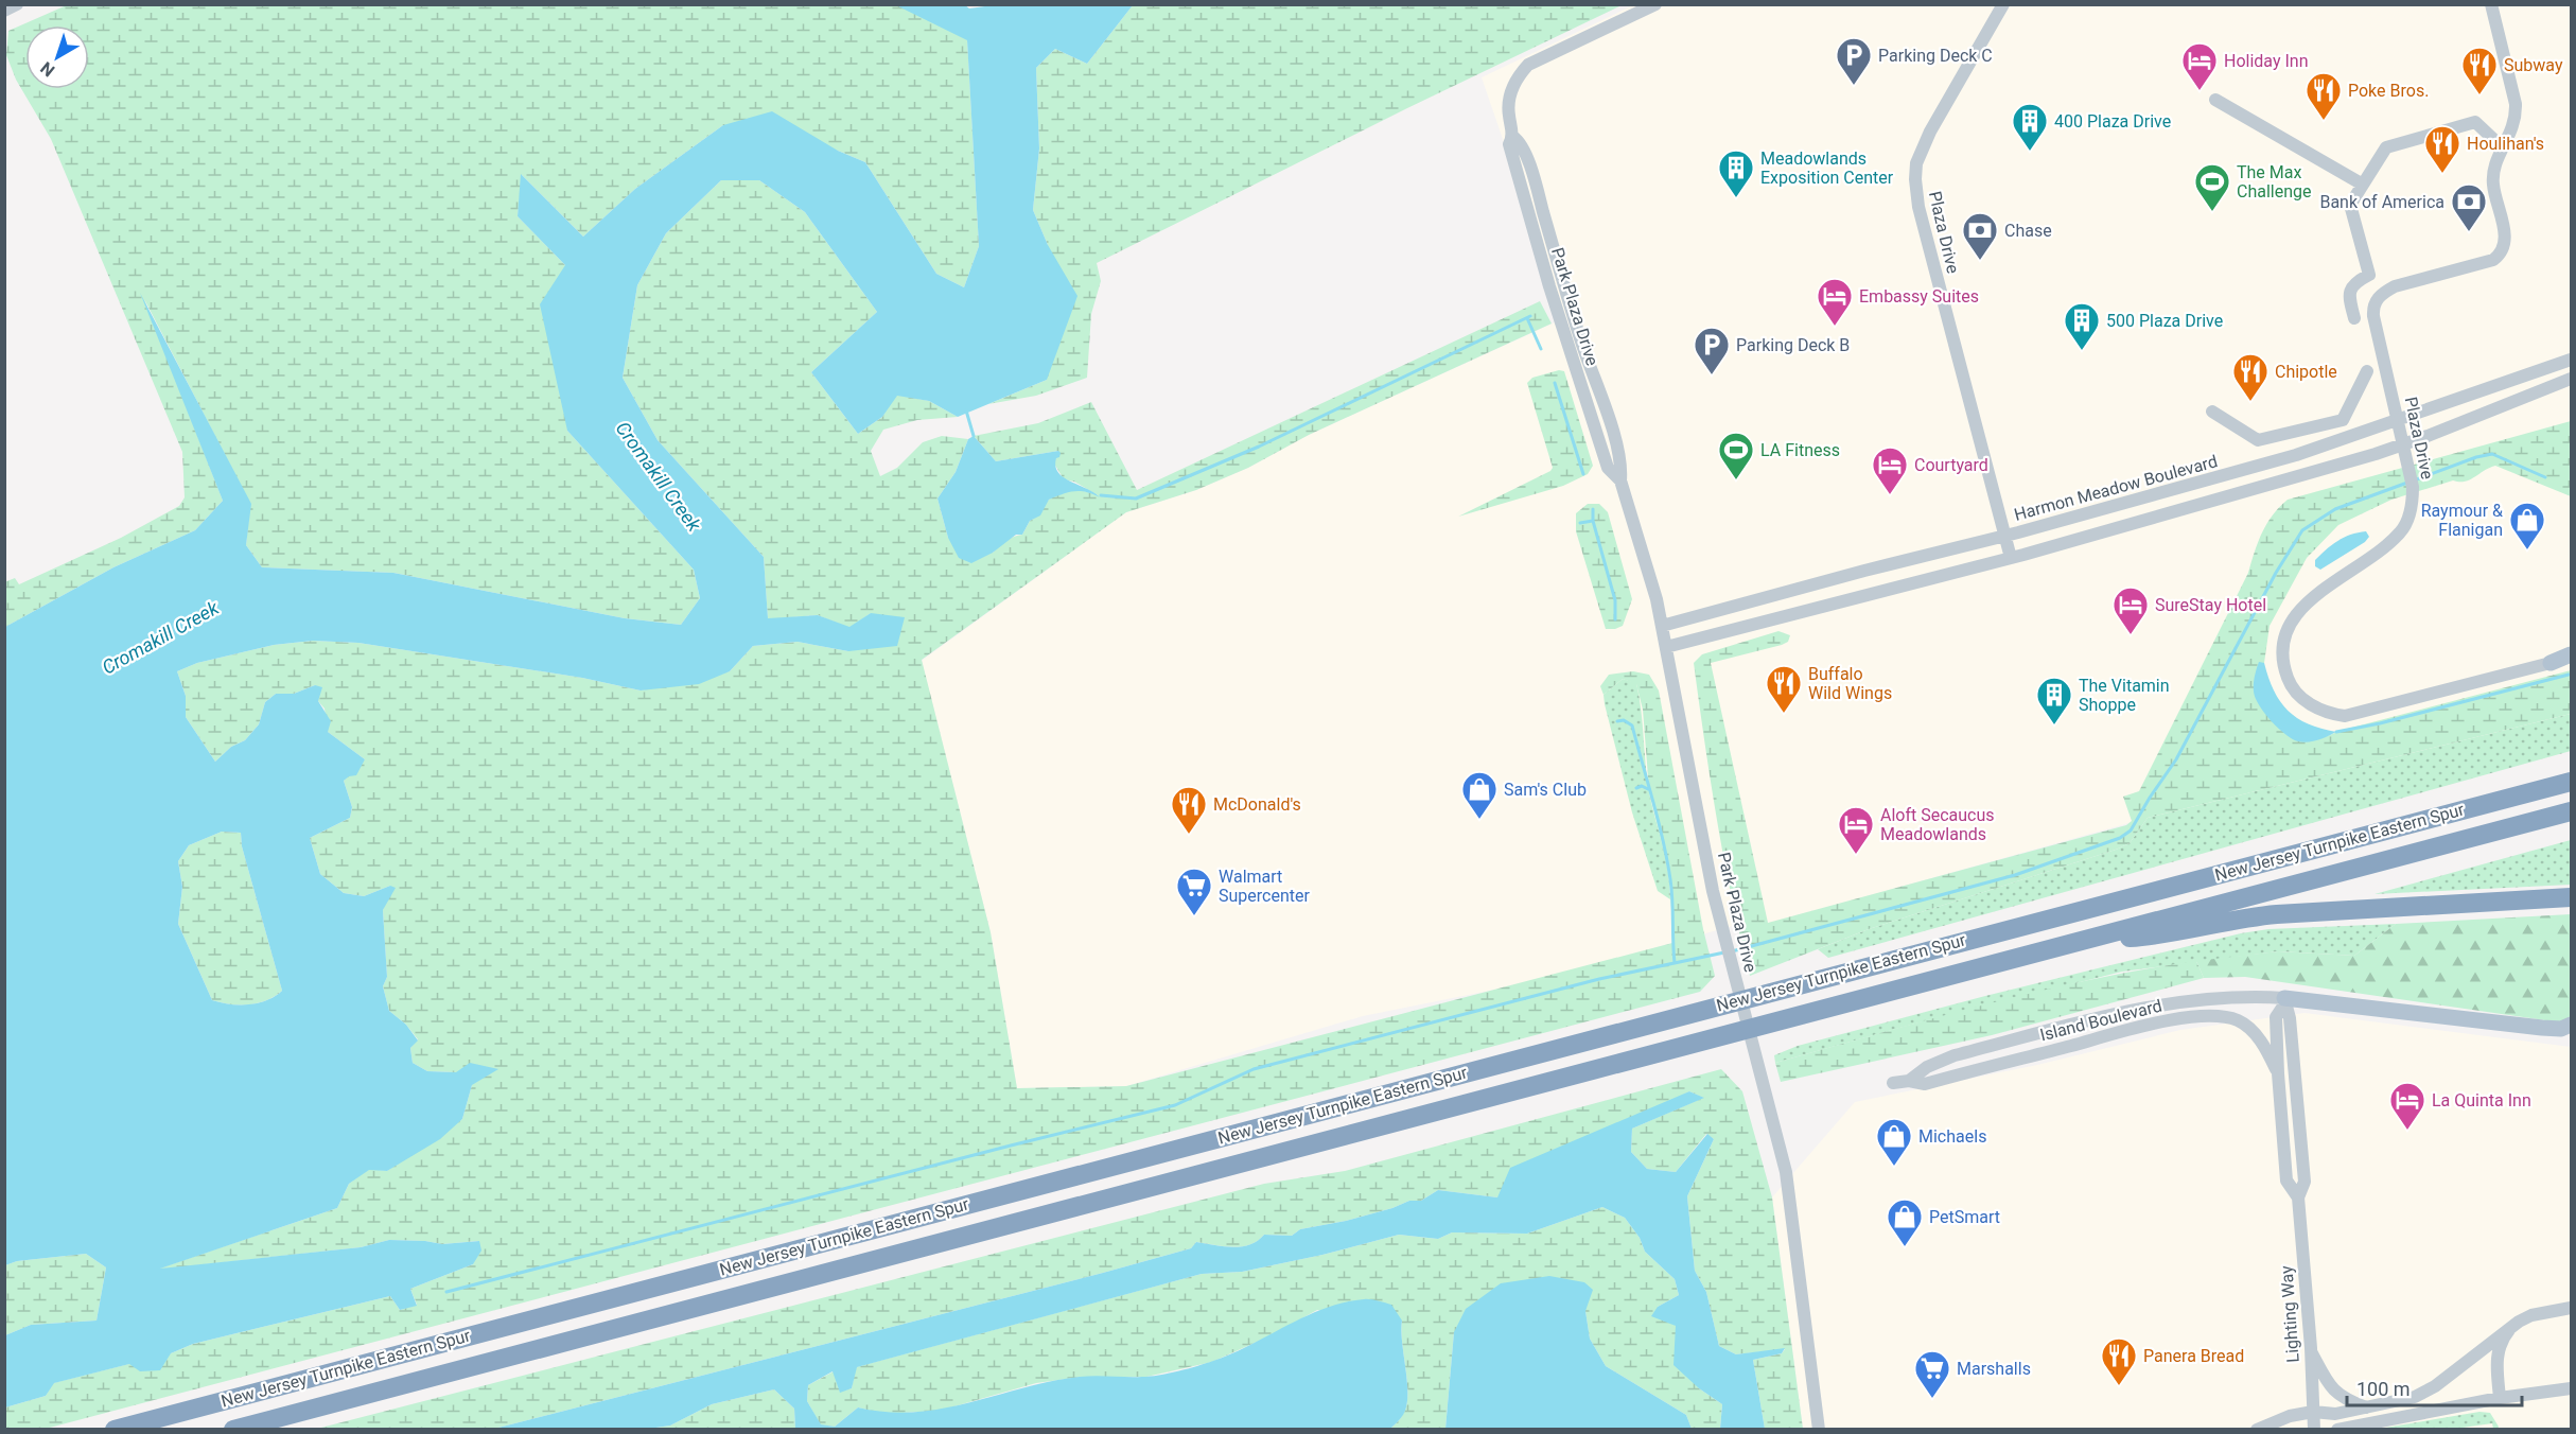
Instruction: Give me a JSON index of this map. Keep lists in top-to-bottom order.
{
  "streets": {
    "highway": ["New Jersey Turnpike Eastern Spur"],
    "street": [
      "Plaza Drive",
      "Park Plaza Drive",
      "Harmon Meadow Boulevard",
      "Island Boulevard",
      "Lighting Way"
    ]
  },
  "crossings": [
    ["Plaza Drive", "Harmon Meadow Boulevard"],
    ["Park Plaza Drive", "Harmon Meadow Boulevard"],
    ["Island Boulevard", "Lighting Way"]
  ],
  "water": ["Cromakill Creek"],
  "places": {
    "parking": ["Parking Deck C", "Parking Deck B"],
    "hotel": [
      "Holiday Inn",
      "Embassy Suites",
      "Courtyard",
      "SureStay Hotel",
      "Aloft Secaucus Meadowlands",
      "La Quinta Inn"
    ],
    "restaurant": [
      "Subway",
      "Poke Bros.",
      "Houlihan's",
      "Chipotle",
      "Buffalo Wild Wings",
      "McDonald's",
      "Panera Bread"
    ],
    "building": [
      "400 Plaza Drive",
      "Meadowlands Exposition Center",
      "500 Plaza Drive",
      "The Vitamin Shoppe"
    ],
    "sports": ["The Max Challenge", "LA Fitness"],
    "bank": ["Bank of America", "Chase"],
    "shop": [
      "Raymour & Flanigan",
      "Sam's Club",
      "Michaels",
      "PetSmart"
    ],
    "supermarket": ["Walmart Supercenter", "Marshalls"]
  },
  "scale_bar": "100 m",
  "north": "bottom left"
}
